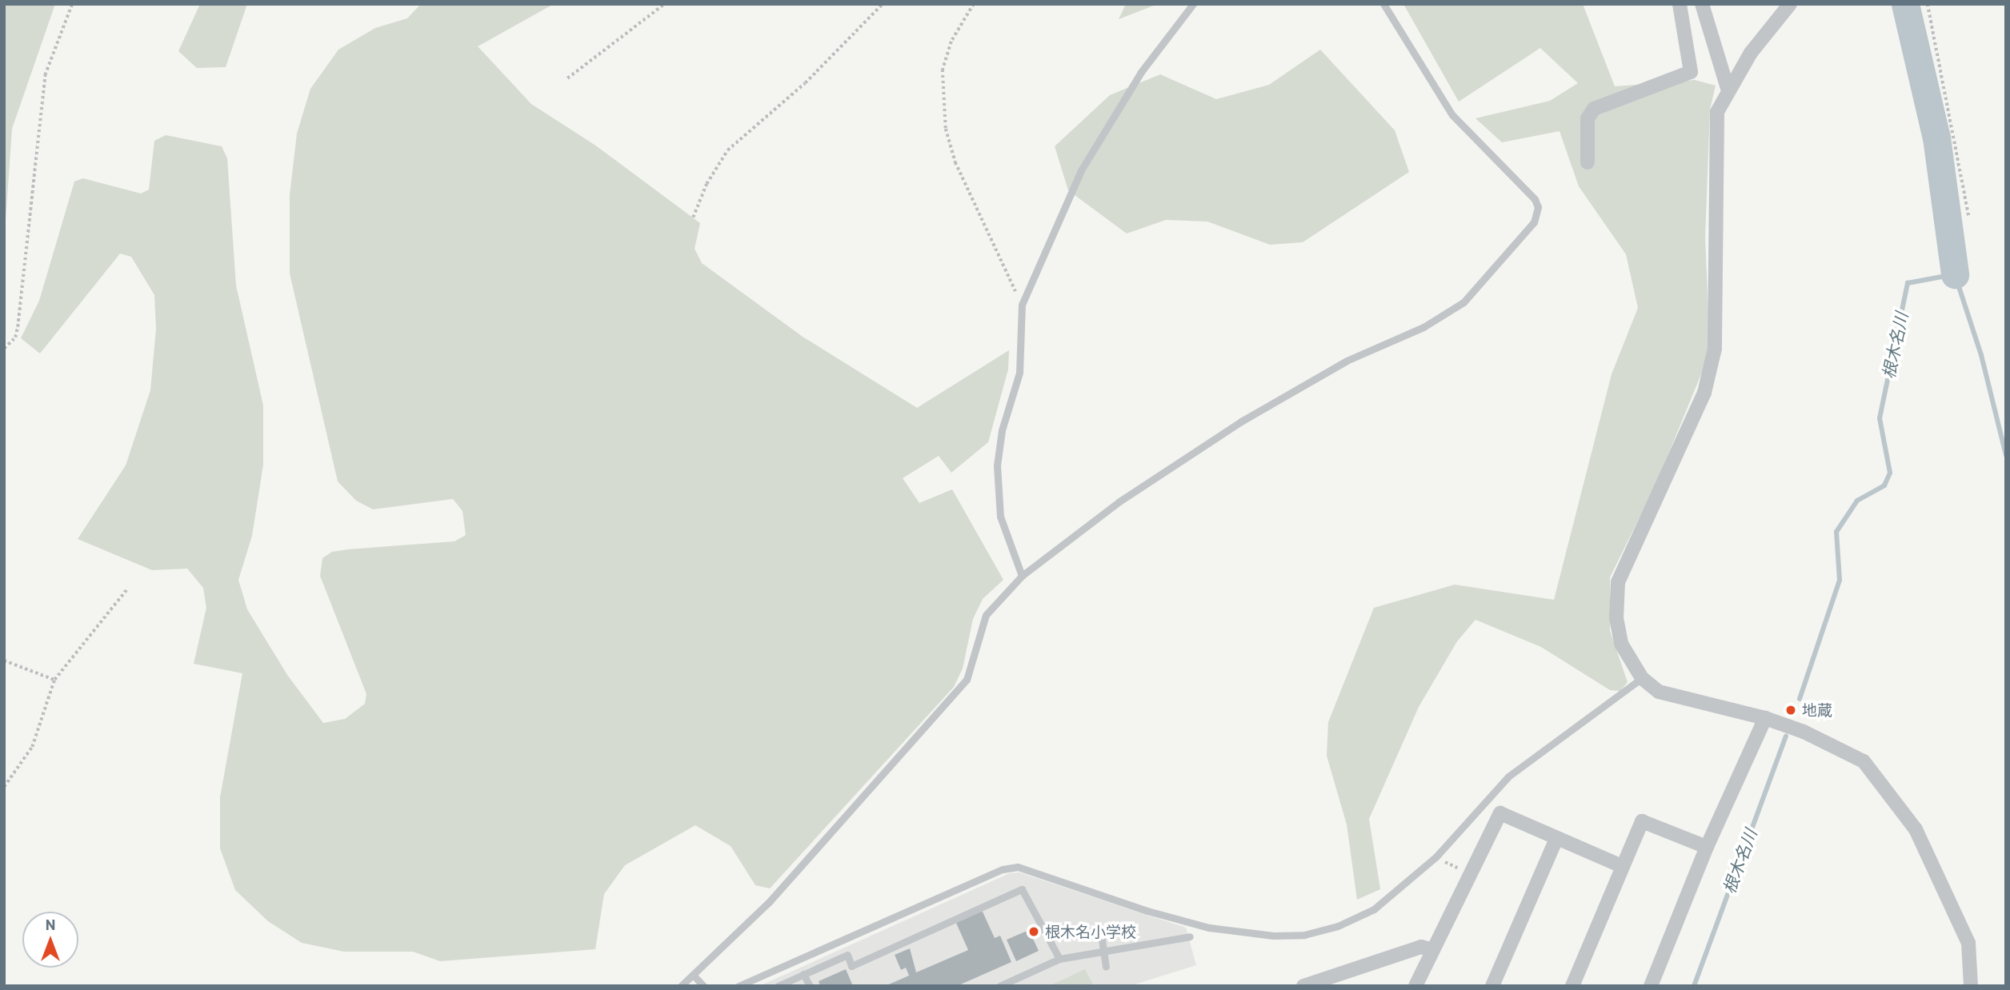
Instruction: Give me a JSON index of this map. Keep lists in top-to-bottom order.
{
  "water": ["根木名川"],
  "places": ["地蔵", "根木名小学校"],
  "north": "top"
}
